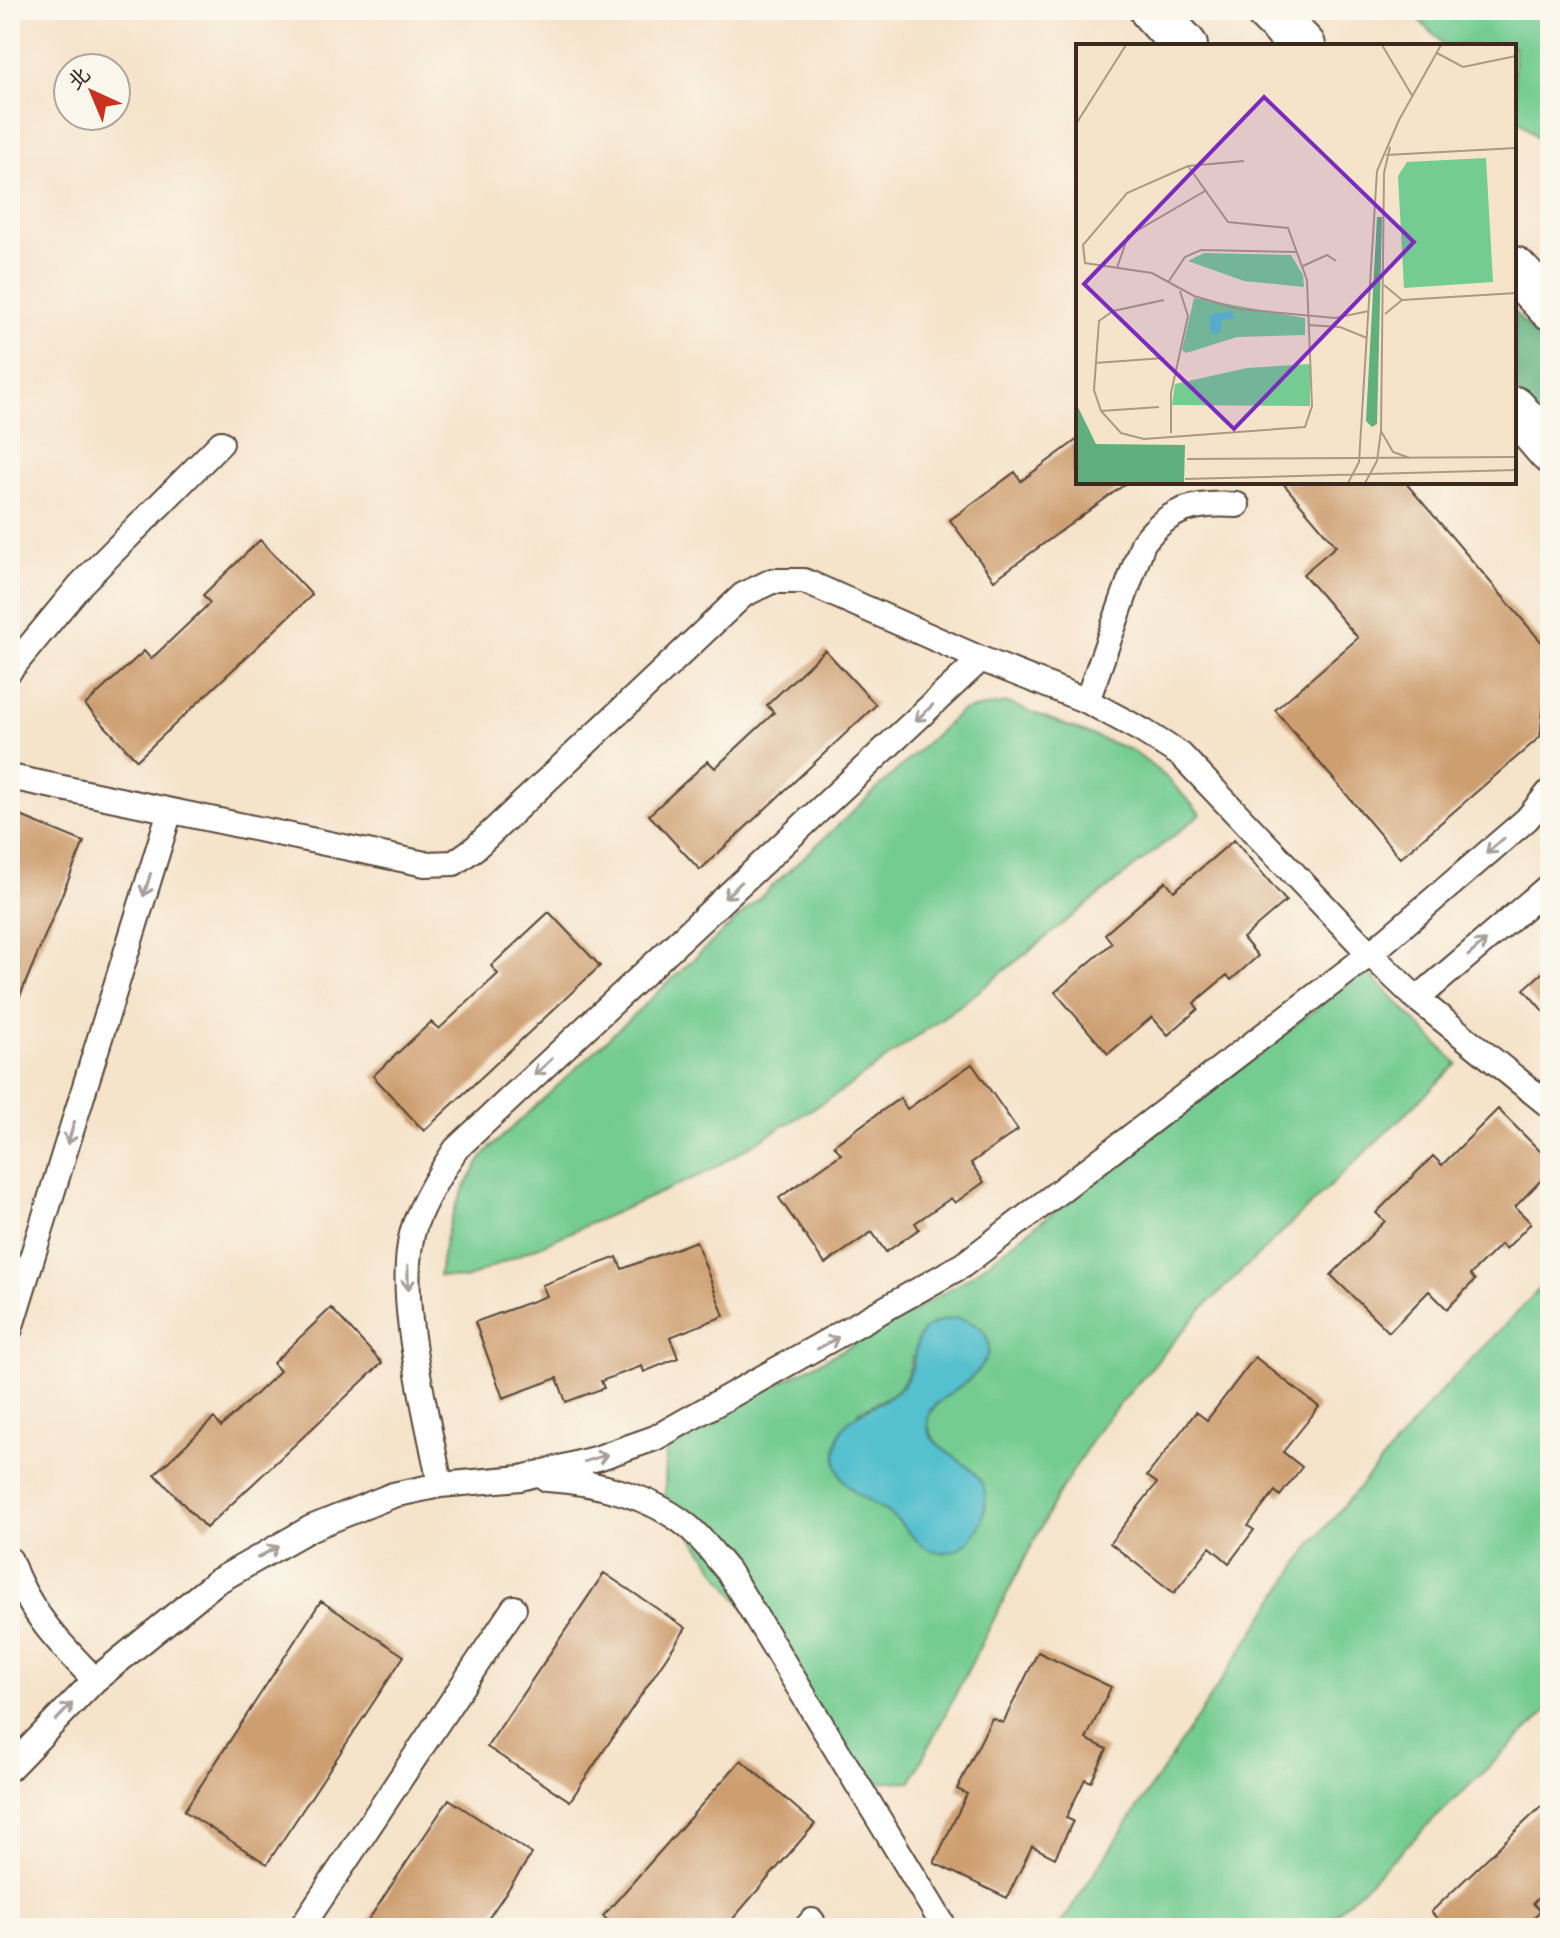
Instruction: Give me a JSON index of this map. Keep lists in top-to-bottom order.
{
  "north": "top left"
}
